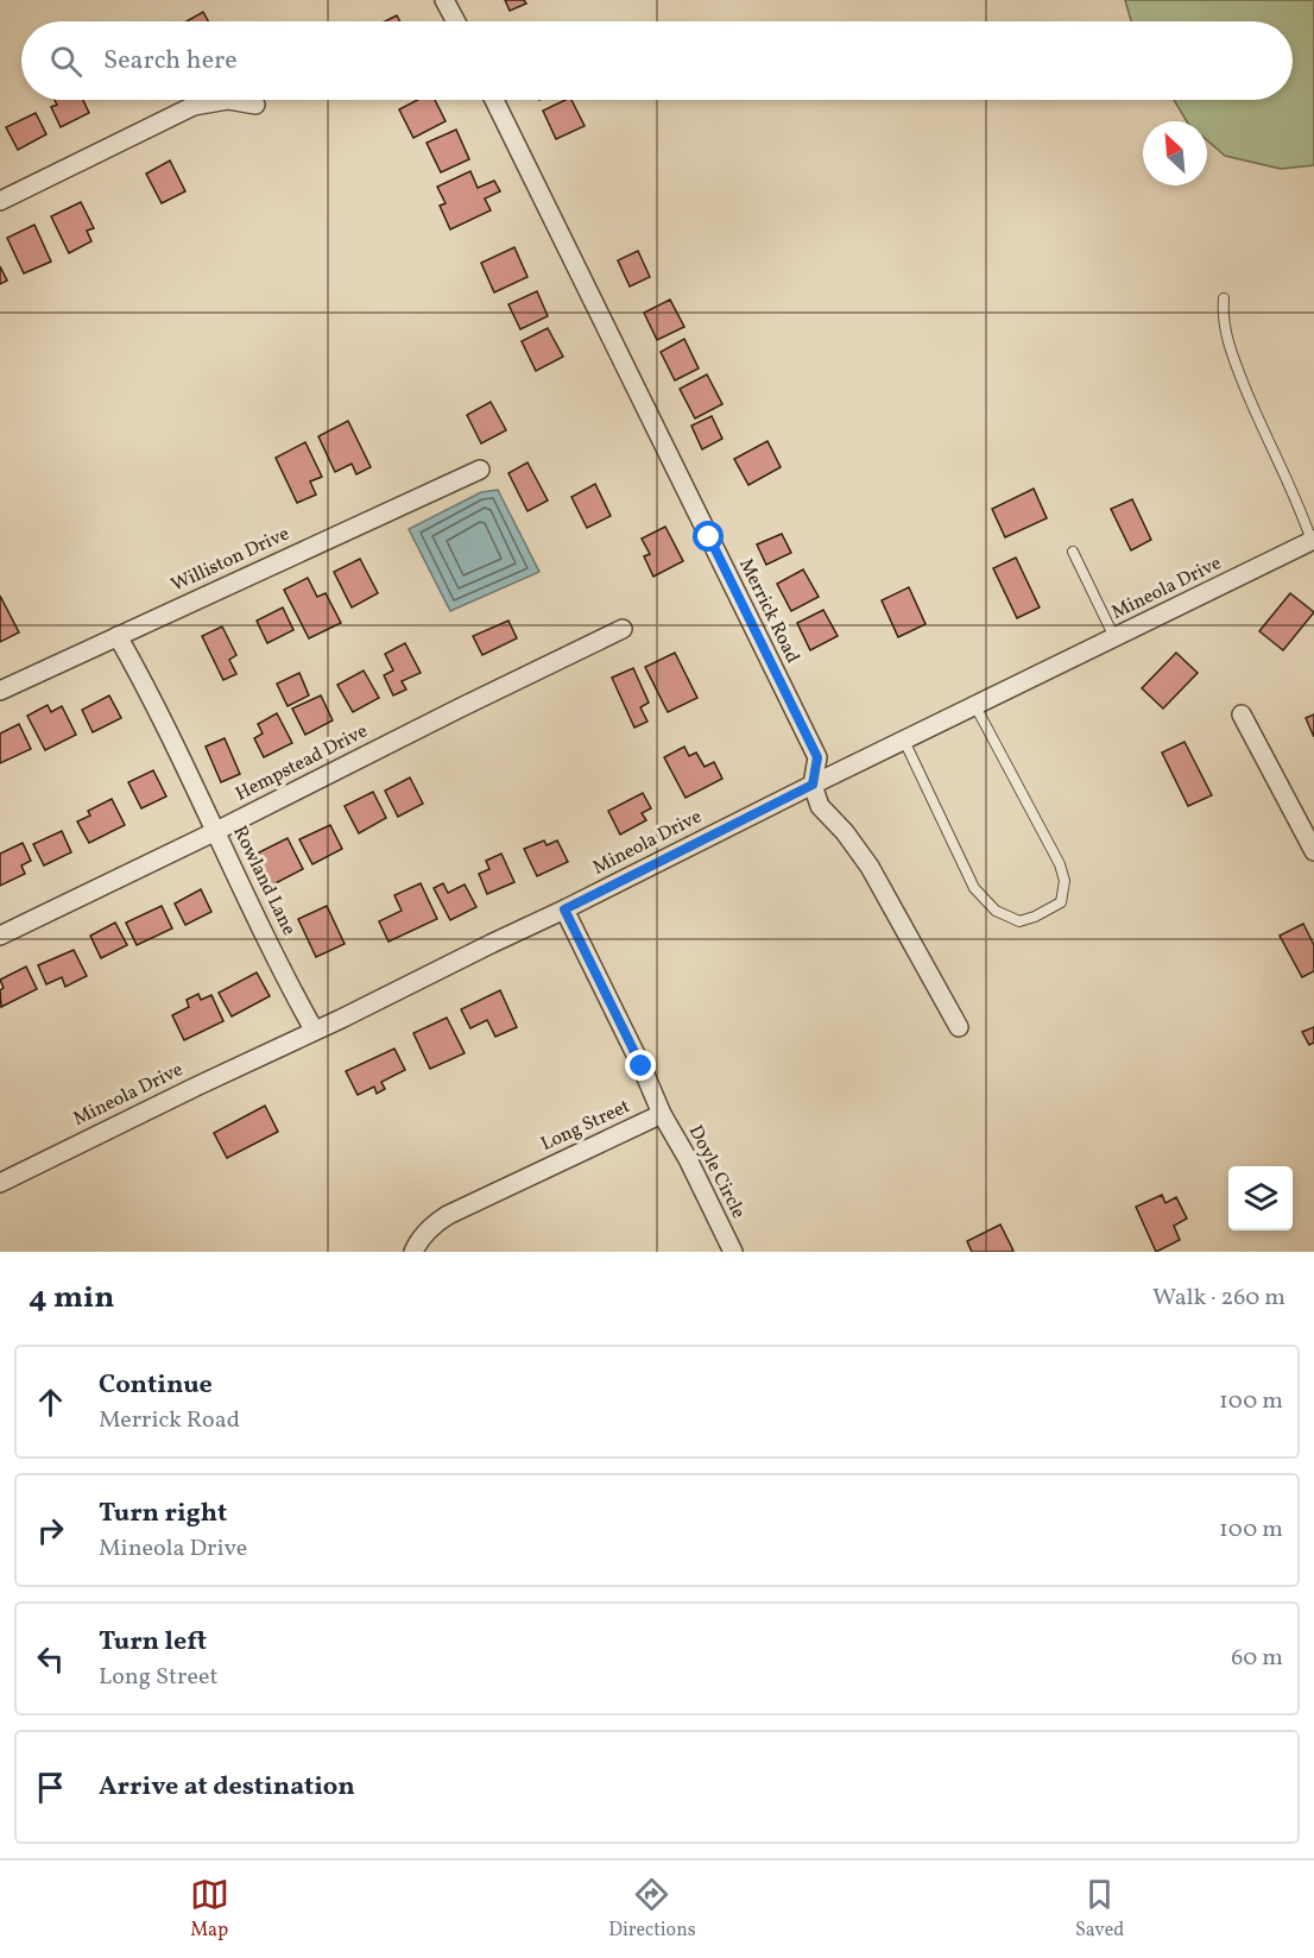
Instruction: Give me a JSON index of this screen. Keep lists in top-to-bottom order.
{
  "streets": {
    "street": [
      "Williston Drive",
      "Mineola Drive",
      "Merrick Road",
      "Hempstead Drive",
      "Rowland Lane",
      "Long Street",
      "Doyle Circle"
    ]
  },
  "crossings": [
    ["Williston Drive", "Rowland Lane"],
    ["Mineola Drive", "Merrick Road"],
    ["Mineola Drive", "Rowland Lane"],
    ["Mineola Drive", "Long Street"],
    ["Hempstead Drive", "Rowland Lane"],
    ["Long Street", "Doyle Circle"]
  ],
  "north": "top left",
  "page": {
    "search": "Search here",
    "heading": ["4 min", "Walk · 260 m"],
    "list": [
      ["Continue", "Merrick Road", "100 m"],
      ["Turn right", "Mineola Drive", "100 m"],
      ["Turn left", "Long Street", "60 m"],
      "Arrive at destination"
    ],
    "nav": ["Map", "Directions", "Saved"]
  }
}
